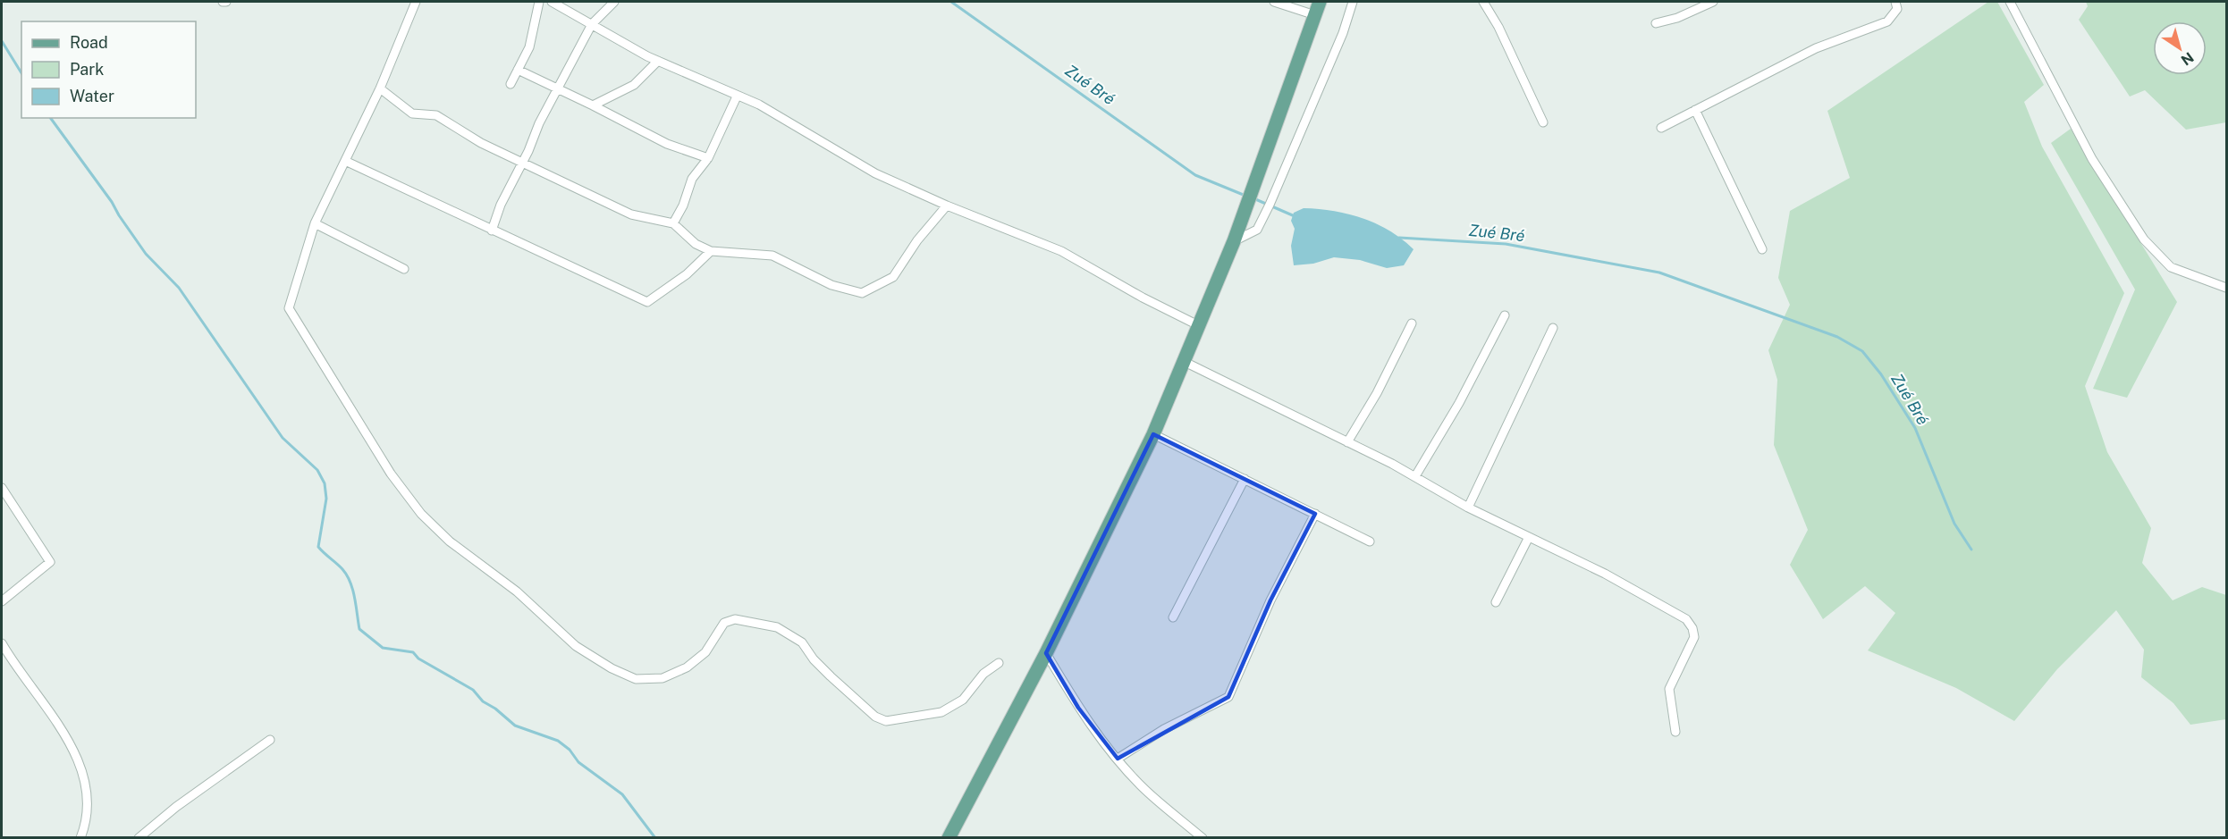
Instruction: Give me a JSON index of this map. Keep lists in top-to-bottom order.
{
  "water": ["Zué Bré"],
  "legend": ["Road", "Park", "Water"],
  "north": "bottom right"
}
